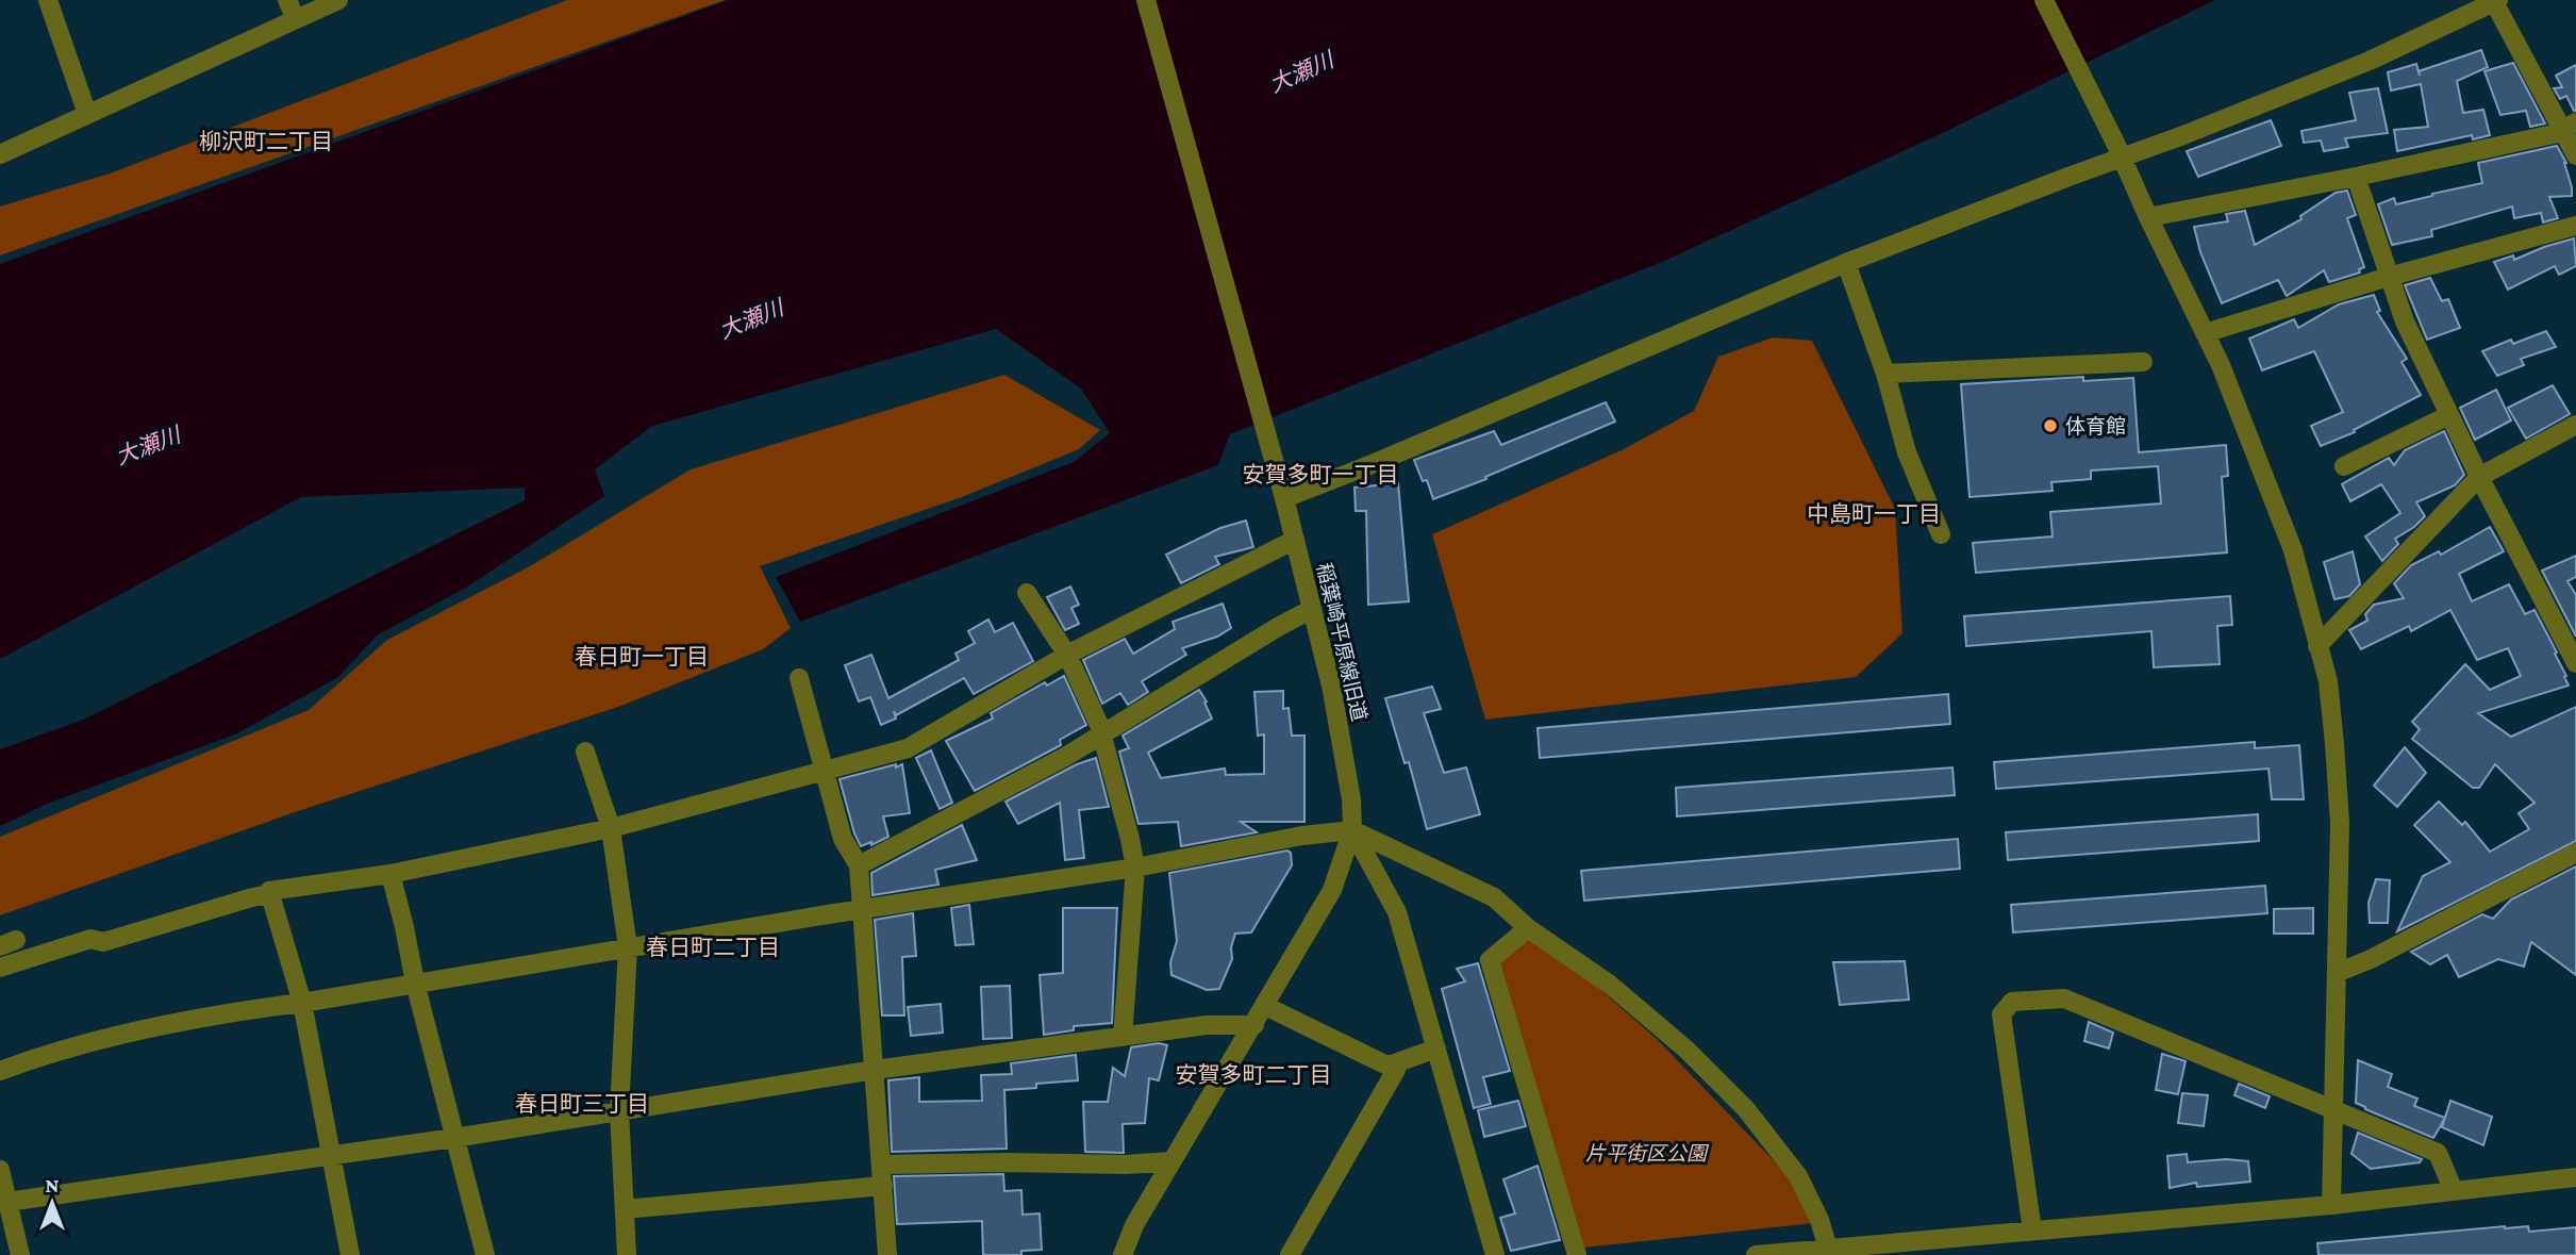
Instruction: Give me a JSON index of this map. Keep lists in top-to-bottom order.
{
  "streets": {
    "street": ["稲葉崎平原線旧道"]
  },
  "districts": [
    "柳沢町二丁目",
    "安賀多町一丁目",
    "中島町一丁目",
    "春日町一丁目",
    "春日町二丁目",
    "安賀多町二丁目",
    "春日町三丁目"
  ],
  "water": ["大瀬川"],
  "parks": ["片平街区公園"],
  "places": ["体育館"],
  "north": "top"
}
